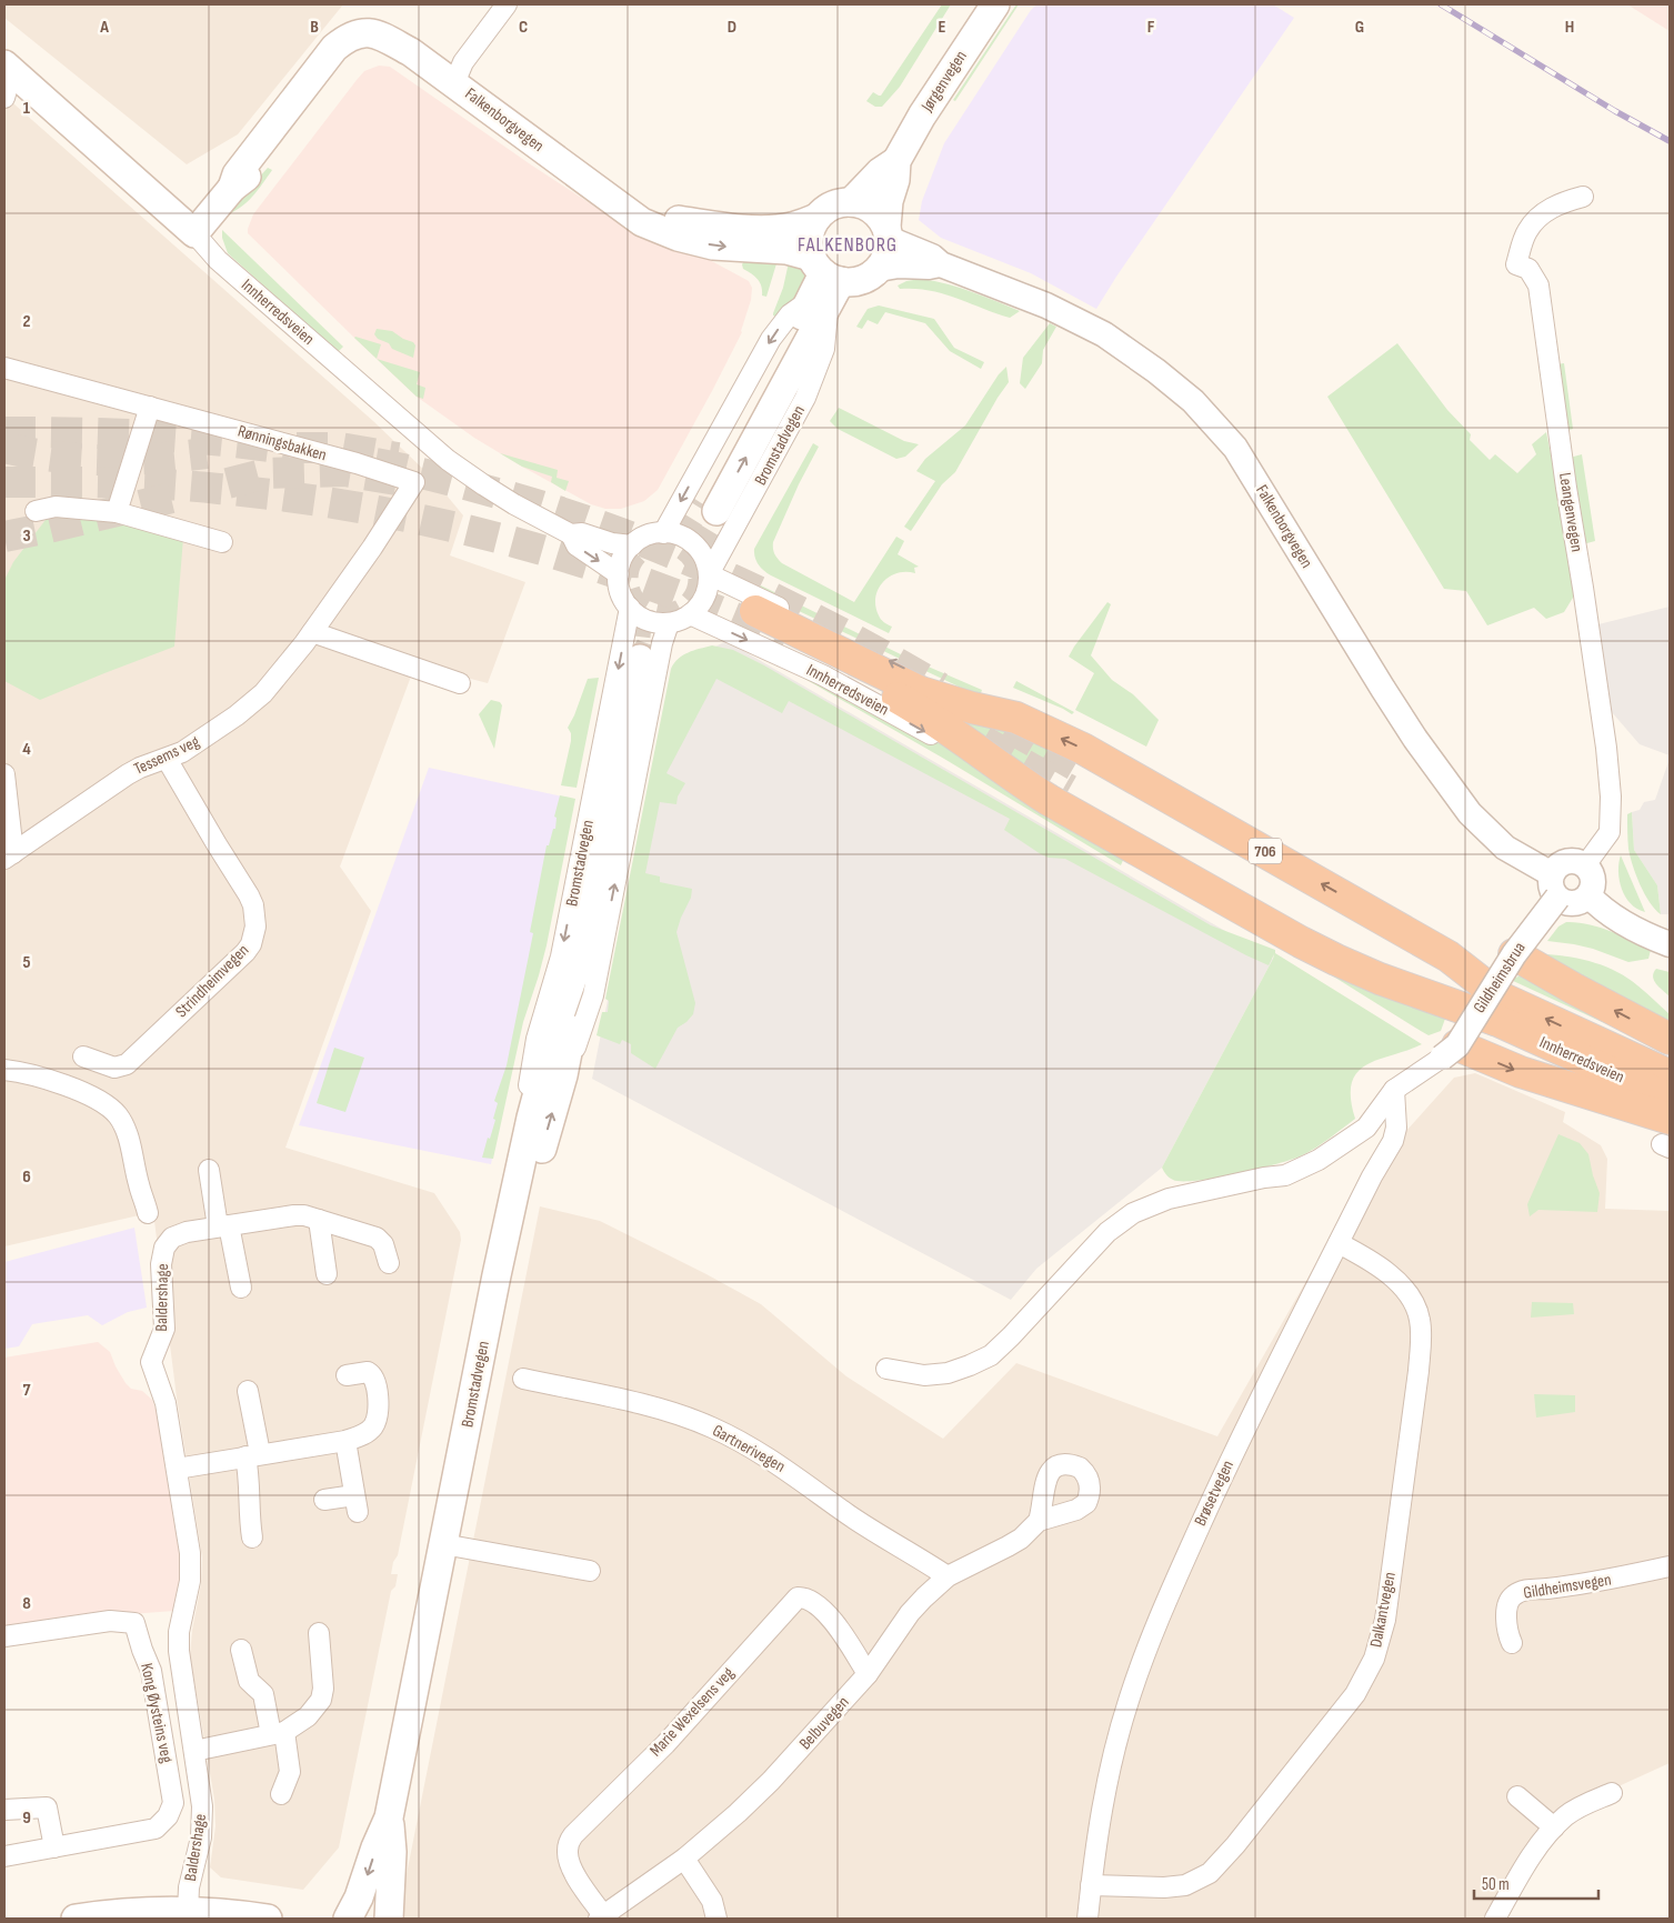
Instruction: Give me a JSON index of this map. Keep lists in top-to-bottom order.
{
  "streets": {
    "highway": ["Innherredsveien", "706"],
    "main road": ["Jørgenvegen", "Falkenborgvegen", "Bromstadvegen"],
    "street": [
      "Rønningsbakken",
      "Leangenvegen",
      "Tessems veg",
      "Gildheimsbrua",
      "Strindheimvegen",
      "Baldershage",
      "Gartnerivegen",
      "Brøsetvegen",
      "Gildheimsvegen",
      "Dalkantvegen",
      "Marie Wexelsens veg",
      "Kong Øysteins veg",
      "Belbuvegen"
    ]
  },
  "crossings": [
    ["Jørgenvegen", "Falkenborgvegen"],
    ["Jørgenvegen", "Bromstadvegen"],
    ["Falkenborgvegen", "Innherredsveien"],
    ["Falkenborgvegen", "Bromstadvegen"],
    ["Falkenborgvegen", "Leangenvegen"],
    ["Falkenborgvegen", "Gildheimsbrua"],
    ["Innherredsveien", "Bromstadvegen"],
    ["Innherredsveien", "706"],
    ["Rønningsbakken", "Tessems veg"],
    ["Bromstadvegen", "706"],
    ["Leangenvegen", "Gildheimsbrua"],
    ["Tessems veg", "Strindheimvegen"],
    ["Gartnerivegen", "Belbuvegen"],
    ["Brøsetvegen", "Dalkantvegen"],
    ["Marie Wexelsens veg", "Belbuvegen"]
  ],
  "districts": ["FALKENBORG"],
  "scale_bar": "50 m",
  "grid": {
    "columns": [
      "A",
      "B",
      "C",
      "D",
      "E",
      "F",
      "G",
      "H"
    ],
    "rows": [
      "1",
      "2",
      "3",
      "4",
      "5",
      "6",
      "7",
      "8",
      "9"
    ]
  }
}
